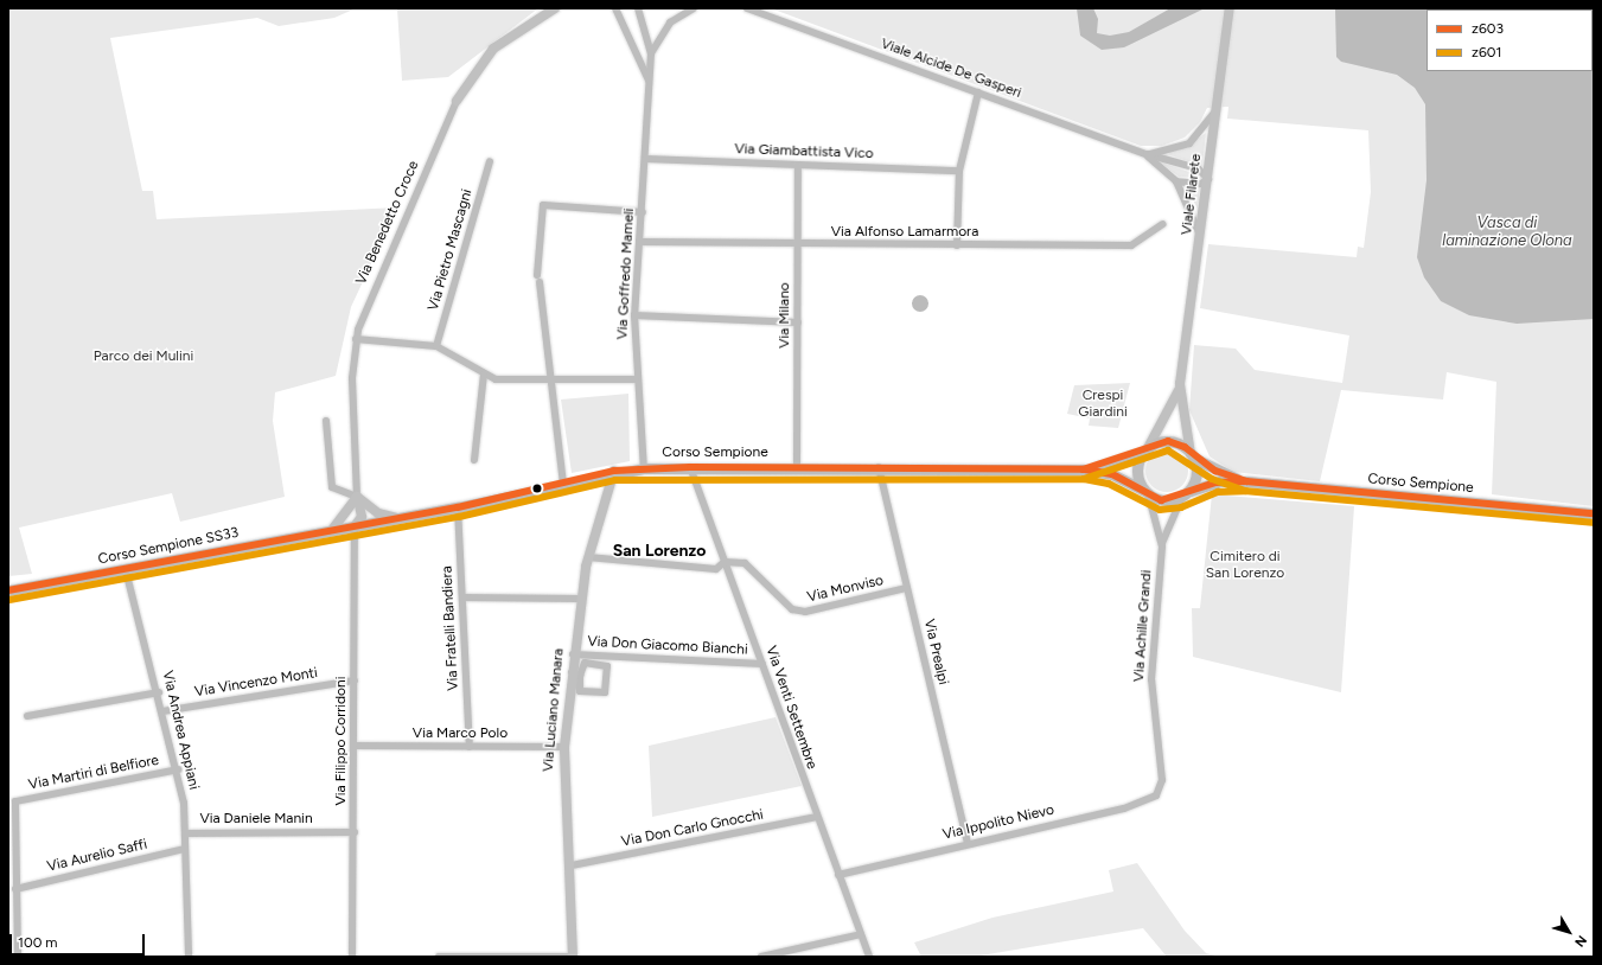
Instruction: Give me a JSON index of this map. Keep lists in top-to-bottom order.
{
  "streets": {
    "main road": ["Corso Sempione", "Corso Sempione SS33"],
    "street": [
      "Viale Alcide De Gasperi",
      "Via Giambattista Vico",
      "Viale Filarete",
      "Via Benedetto Croce",
      "Via Alfonso Lamarmora",
      "Via Pietro Mascagni",
      "Via Goffredo Mameli",
      "Via Milano",
      "Via Monviso",
      "Via Achille Grandi",
      "Via Fratelli Bandiera",
      "Via Don Giacomo Bianchi",
      "Via Prealpi",
      "Via Vincenzo Monti",
      "Via Venti Settembre",
      "Via Luciano Manara",
      "Via Andrea Appiani",
      "Via Marco Polo",
      "Via Filippo Corridoni",
      "Via Martiri di Belfiore",
      "Via Daniele Manin",
      "Via Ippolito Nievo",
      "Via Don Carlo Gnocchi",
      "Via Aurelio Saffi"
    ]
  },
  "crossings": [
    ["Viale Alcide De Gasperi", "Viale Filarete"],
    ["Via Giambattista Vico", "Via Goffredo Mameli"],
    ["Via Giambattista Vico", "Via Milano"],
    ["Viale Filarete", "Corso Sempione"],
    ["Viale Filarete", "Via Achille Grandi"],
    ["Via Benedetto Croce", "Corso Sempione"],
    ["Via Benedetto Croce", "Corso Sempione SS33"],
    ["Via Benedetto Croce", "Via Filippo Corridoni"],
    ["Via Alfonso Lamarmora", "Via Goffredo Mameli"],
    ["Via Alfonso Lamarmora", "Via Milano"],
    ["Via Goffredo Mameli", "Corso Sempione"],
    ["Via Milano", "Corso Sempione"],
    ["Corso Sempione", "Corso Sempione SS33"],
    ["Corso Sempione", "Via Achille Grandi"],
    ["Corso Sempione", "Via Fratelli Bandiera"],
    ["Corso Sempione", "Via Prealpi"],
    ["Corso Sempione", "Via Venti Settembre"],
    ["Corso Sempione", "Via Luciano Manara"],
    ["Corso Sempione", "Via Filippo Corridoni"],
    ["Corso Sempione SS33", "Via Andrea Appiani"],
    ["Corso Sempione SS33", "Via Filippo Corridoni"],
    ["Via Monviso", "Via Prealpi"],
    ["Via Monviso", "Via Venti Settembre"],
    ["Via Achille Grandi", "Via Ippolito Nievo"],
    ["Via Fratelli Bandiera", "Via Marco Polo"],
    ["Via Don Giacomo Bianchi", "Via Venti Settembre"],
    ["Via Don Giacomo Bianchi", "Via Luciano Manara"],
    ["Via Prealpi", "Via Ippolito Nievo"],
    ["Via Vincenzo Monti", "Via Andrea Appiani"],
    ["Via Vincenzo Monti", "Via Filippo Corridoni"],
    ["Via Venti Settembre", "Via Ippolito Nievo"],
    ["Via Venti Settembre", "Via Don Carlo Gnocchi"],
    ["Via Luciano Manara", "Via Marco Polo"],
    ["Via Luciano Manara", "Via Don Carlo Gnocchi"],
    ["Via Andrea Appiani", "Via Martiri di Belfiore"],
    ["Via Andrea Appiani", "Via Daniele Manin"],
    ["Via Andrea Appiani", "Via Aurelio Saffi"],
    ["Via Marco Polo", "Via Filippo Corridoni"],
    ["Via Filippo Corridoni", "Via Daniele Manin"],
    ["Via Martiri di Belfiore", "Via Aurelio Saffi"]
  ],
  "districts": ["San Lorenzo"],
  "water": ["Vasca di laminazione Olona"],
  "parks": ["Parco dei Mulini", "Crespi Giardini", "Cimitero di San Lorenzo"],
  "lines": ["transit line z603", "transit line z601"],
  "legend": ["z603", "z601"],
  "scale_bar": "100 m",
  "north": "bottom right"
}
